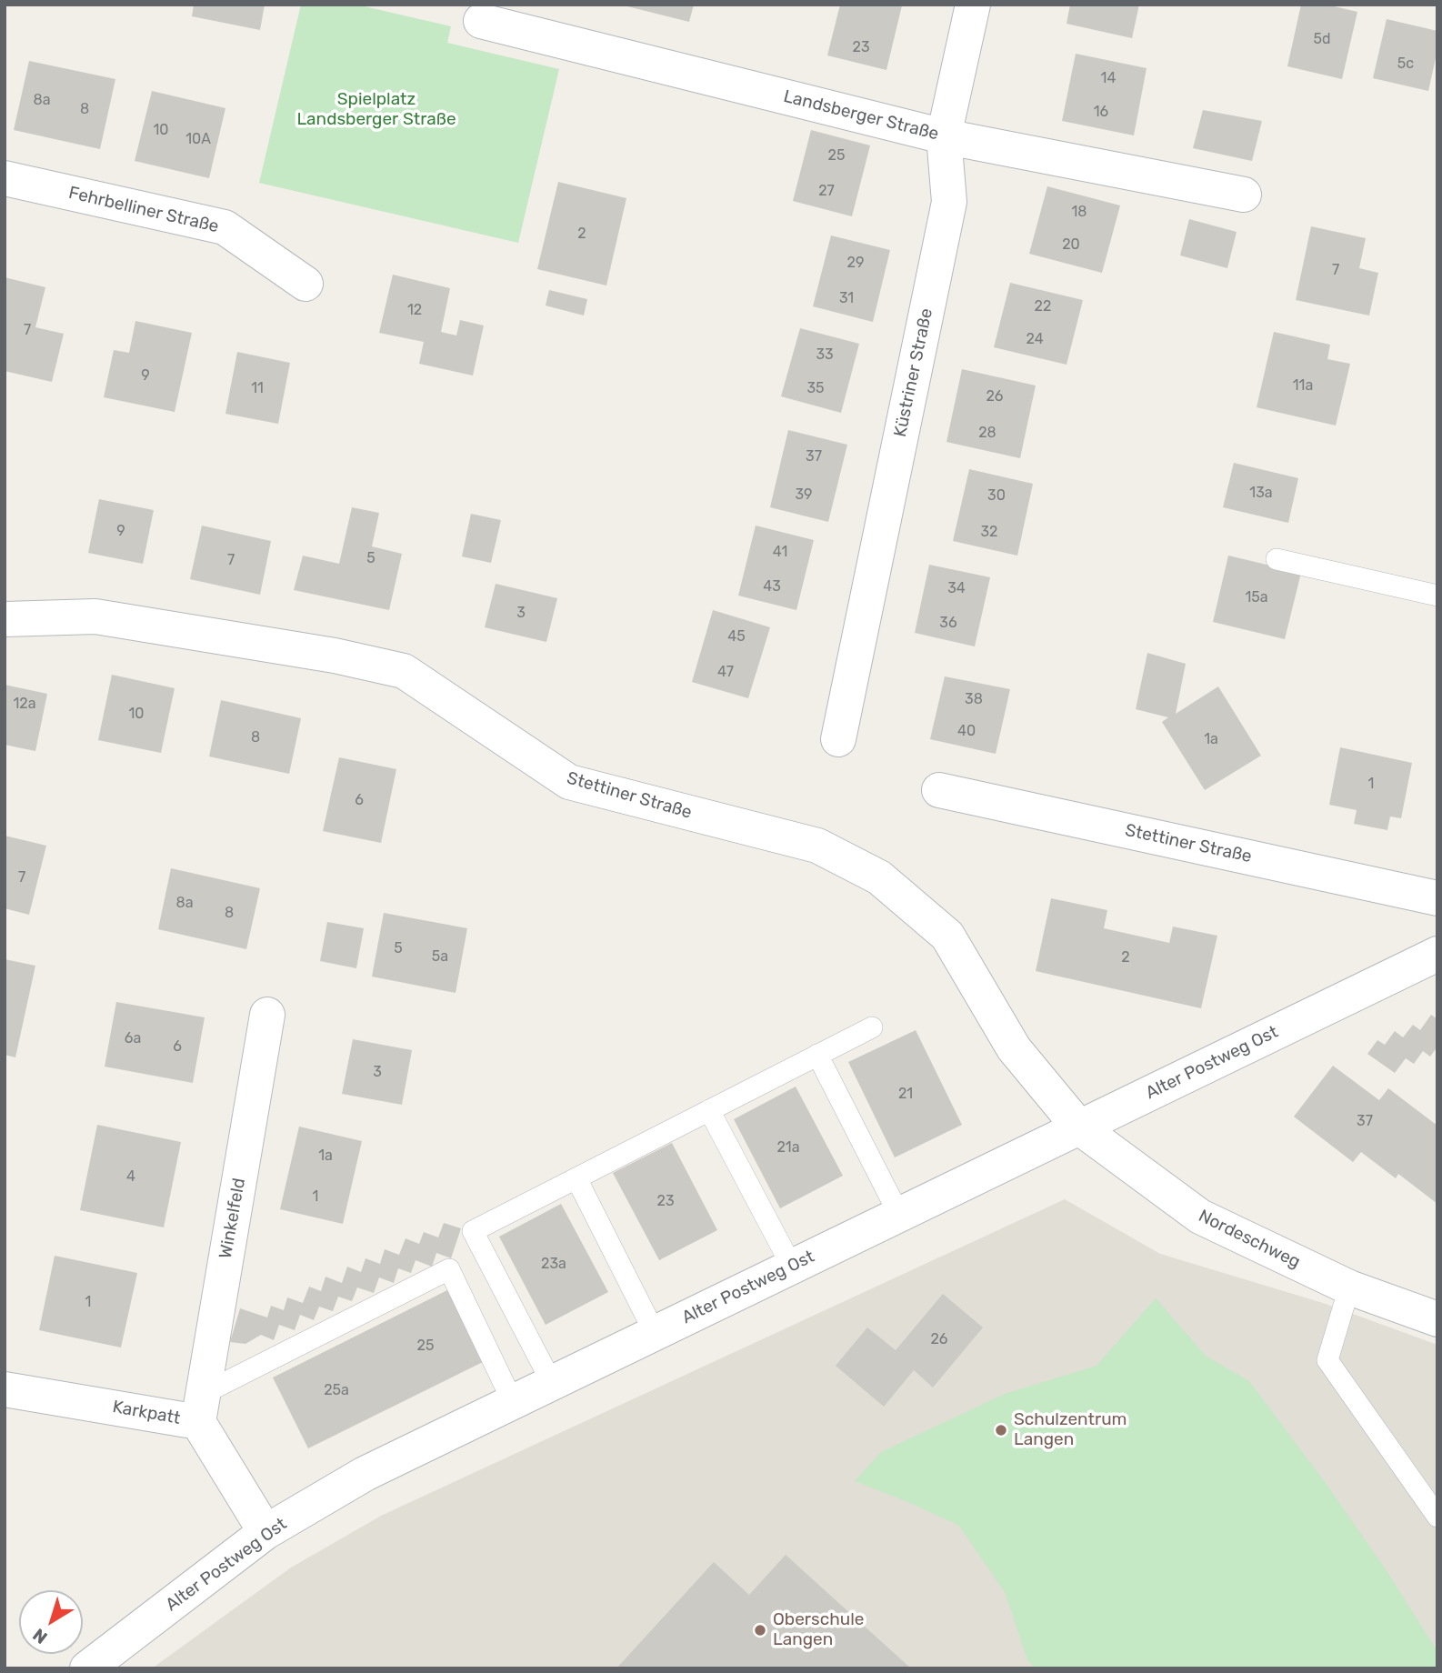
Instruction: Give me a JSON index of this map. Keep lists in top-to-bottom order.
{
  "streets": {
    "street": [
      "Landsberger Straße",
      "Fehrbelliner Straße",
      "Küstriner Straße",
      "Stettiner Straße",
      "Alter Postweg Ost",
      "Winkelfeld",
      "Nordeschweg",
      "Karkpatt"
    ]
  },
  "crossings": [
    ["Landsberger Straße", "Küstriner Straße"],
    ["Stettiner Straße", "Alter Postweg Ost"],
    ["Stettiner Straße", "Nordeschweg"],
    ["Alter Postweg Ost", "Nordeschweg"],
    ["Alter Postweg Ost", "Karkpatt"],
    ["Winkelfeld", "Karkpatt"]
  ],
  "parks": ["Spielplatz Landsberger Straße"],
  "places": ["Schulzentrum Langen", "Oberschule Langen"],
  "house_numbers": [
    "5d",
    "23",
    "5c",
    "14",
    "8a",
    "8",
    "16",
    "10",
    "10A",
    "25",
    "27",
    "18",
    "2",
    "20",
    "29",
    "7",
    "31",
    "22",
    "12",
    "7",
    "24",
    "33",
    "9",
    "11a",
    "11",
    "35",
    "26",
    "28",
    "37",
    "13a",
    "39",
    "30",
    "9",
    "32",
    "41",
    "5",
    "7",
    "43",
    "34",
    "15a",
    "3",
    "36",
    "45",
    "47",
    "38",
    "12a",
    "10",
    "40",
    "8",
    "1a",
    "1",
    "6",
    "7",
    "8a",
    "8",
    "5",
    "5a",
    "2",
    "6a",
    "6",
    "3",
    "21",
    "37",
    "21a",
    "1a",
    "4",
    "1",
    "23",
    "23a",
    "1",
    "26",
    "25",
    "25a"
  ],
  "north": "bottom left"
}
